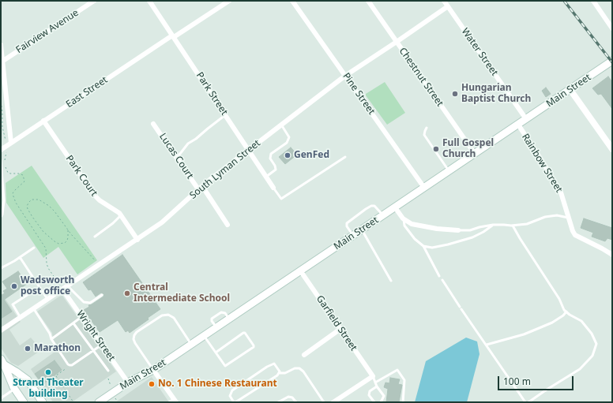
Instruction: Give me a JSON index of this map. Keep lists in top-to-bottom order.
{
  "streets": {
    "main road": ["Main Street"],
    "street": [
      "Fairview Avenue",
      "Water Street",
      "Chestnut Street",
      "East Street",
      "Park Street",
      "Pine Street",
      "Lucas Court",
      "Rainbow Street",
      "South Lyman Street",
      "Park Court",
      "Garfield Street",
      "Wright Street"
    ]
  },
  "crossings": [
    ["Water Street", "Main Street"],
    ["Water Street", "South Lyman Street"],
    ["Chestnut Street", "Main Street"],
    ["Chestnut Street", "South Lyman Street"],
    ["Main Street", "Pine Street"],
    ["Main Street", "Rainbow Street"],
    ["Main Street", "Garfield Street"],
    ["Main Street", "Wright Street"],
    ["East Street", "Park Street"],
    ["East Street", "Park Court"],
    ["Park Street", "South Lyman Street"],
    ["Pine Street", "South Lyman Street"],
    ["Lucas Court", "South Lyman Street"],
    ["South Lyman Street", "Park Court"],
    ["South Lyman Street", "Wright Street"]
  ],
  "places": [
    "Hungarian Baptist Church",
    "Full Gospel Church",
    "GenFed",
    "Wadsworth post office",
    "Central Intermediate School",
    "Marathon",
    "Strand Theater building",
    "No. 1 Chinese Restaurant"
  ],
  "scale_bar": "100 m"
}
